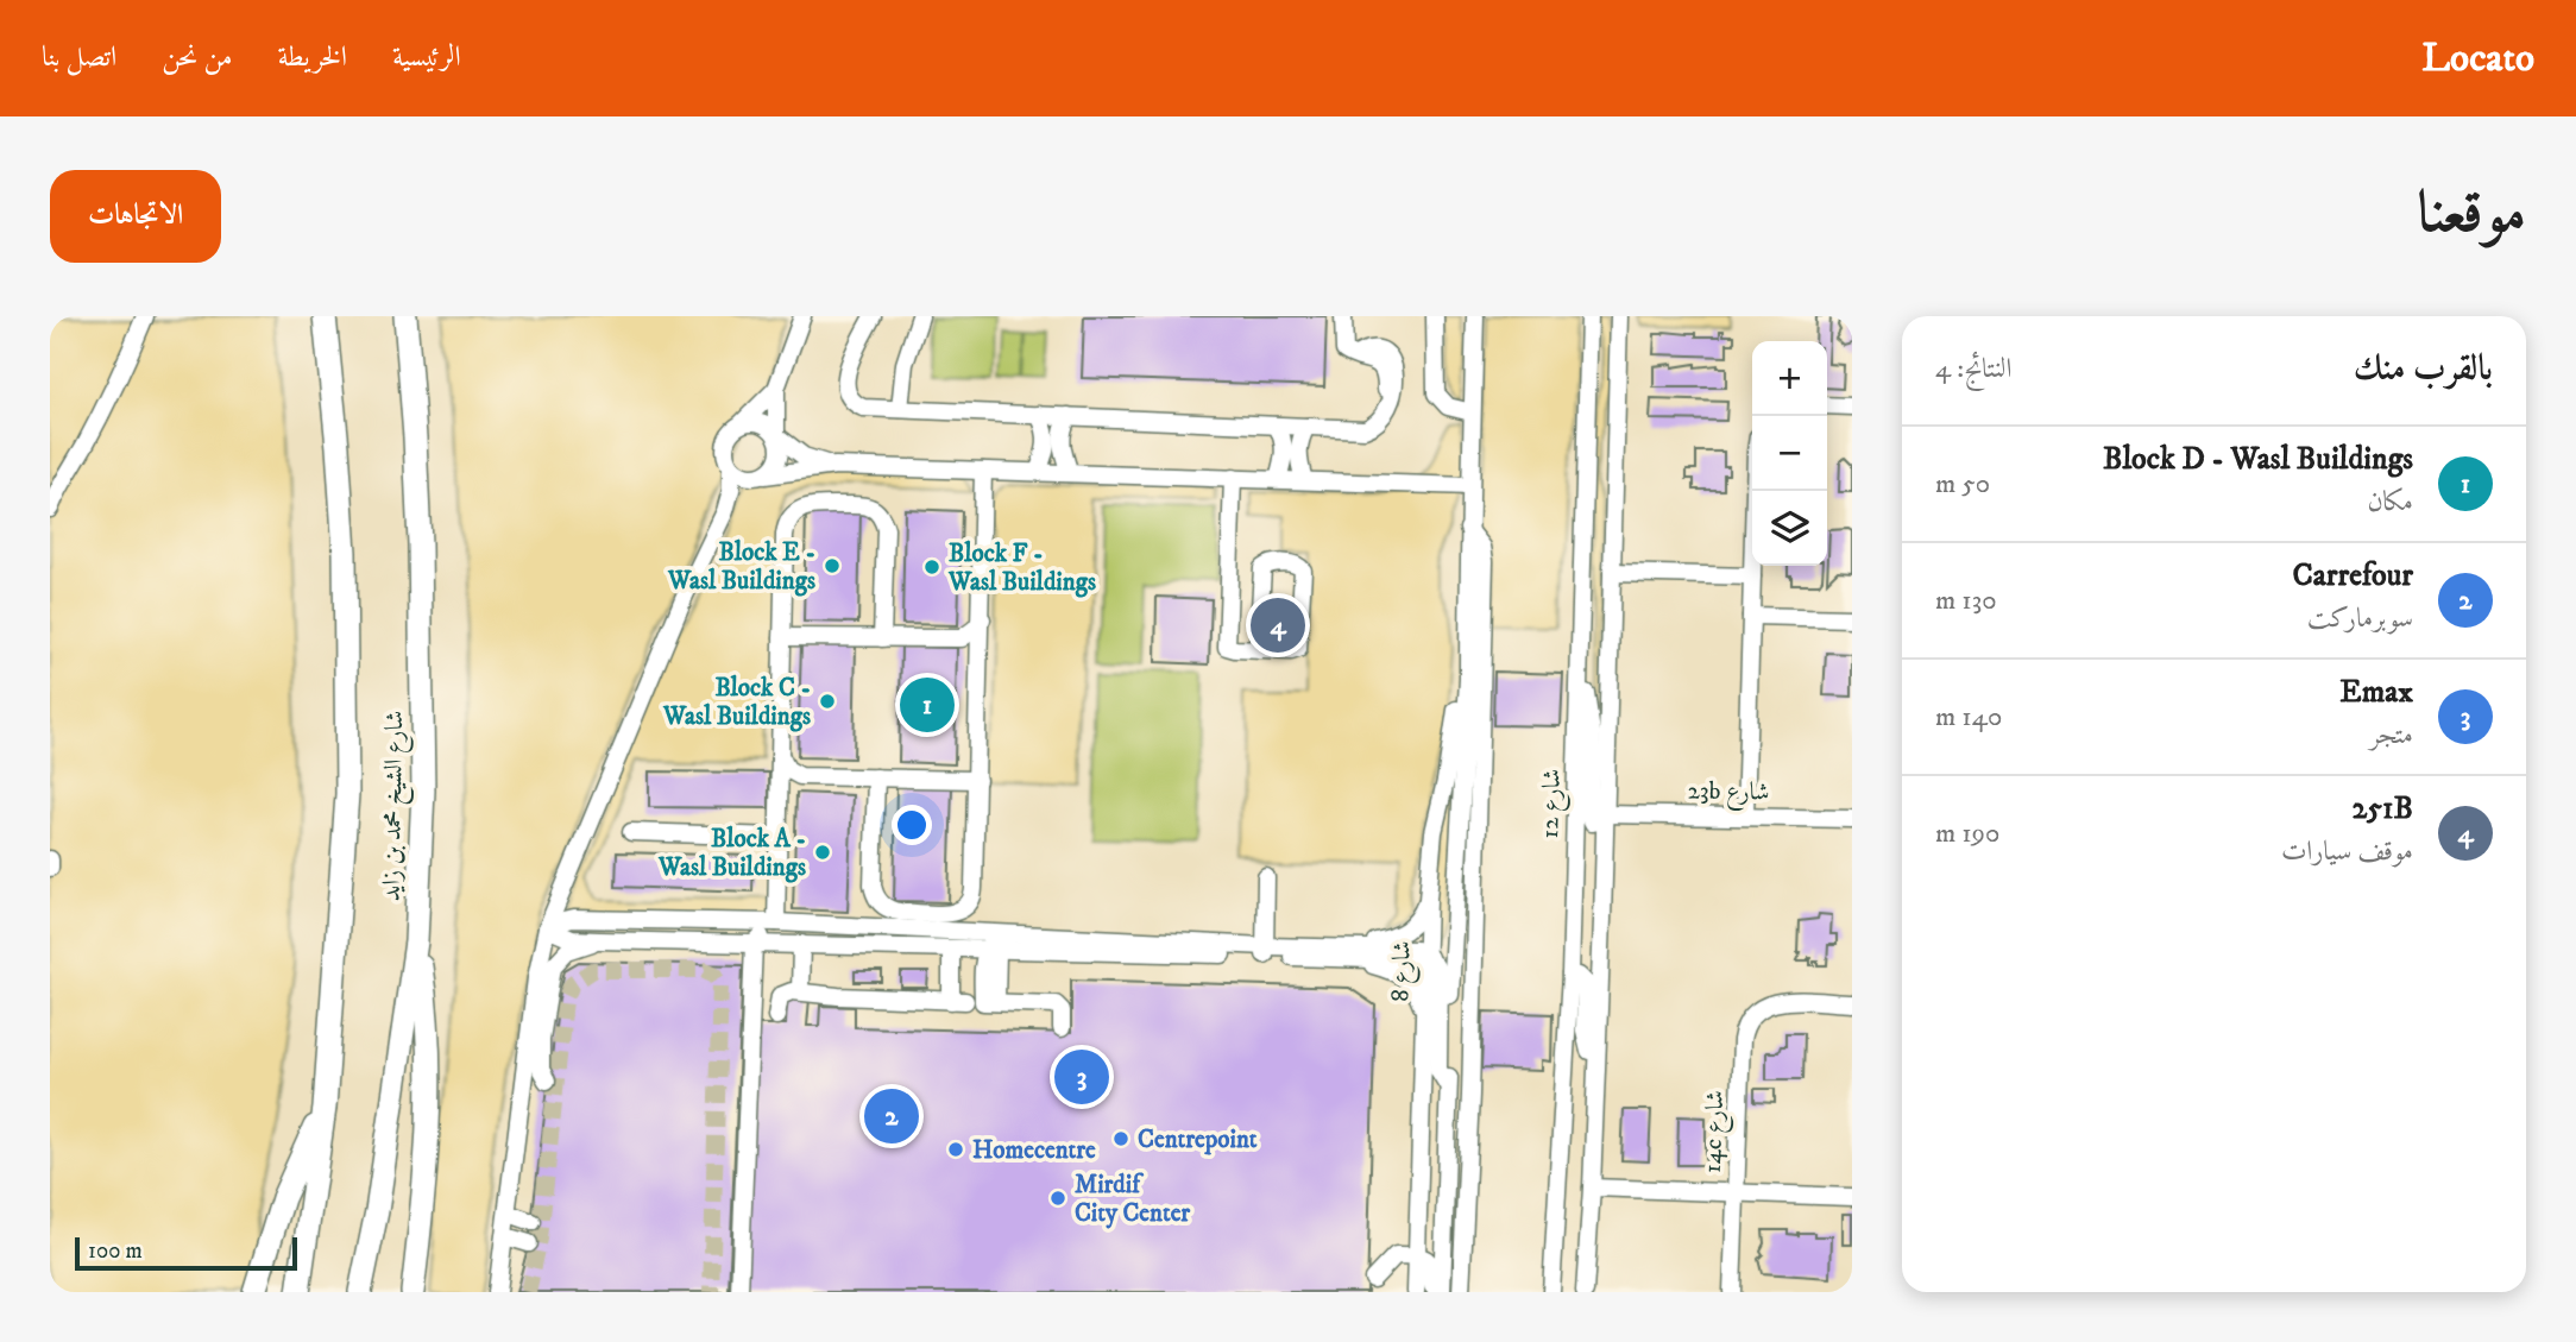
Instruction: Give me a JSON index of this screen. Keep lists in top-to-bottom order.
{
  "streets": {
    "highway": ["شارع الشيخ محمد بن زايد"],
    "street": [
      "23b شارع",
      "شارع 12",
      "شارع 8",
      "14c شارع"
    ]
  },
  "places": [
    "Block E - Wasl Buildings",
    "Block F - Wasl Buildings",
    "Block C - Wasl Buildings",
    "Block A - Wasl Buildings",
    "Centrepoint",
    "Homecentre",
    "Mirdif City Center"
  ],
  "scale_bar": "100 m",
  "page": {
    "header": "Locato",
    "nav": [
      "الرئيسية",
      "الخريطة",
      "من نحن",
      "اتصل بنا"
    ],
    "title": "موقعنا",
    "buttons": "الاتجاهات",
    "heading": ["بالقرب منك", "النتائج: 4"],
    "map_buttons": ["+", "−"],
    "list": [
      {
        "mark": "1",
        "name": "Block D - Wasl Buildings",
        "note": "مكان",
        "value": "50 m"
      },
      {
        "mark": "2",
        "name": "Carrefour",
        "note": "سوبرماركت",
        "value": "130 m"
      },
      {
        "mark": "3",
        "name": "Emax",
        "note": "متجر",
        "value": "140 m"
      },
      {
        "mark": "4",
        "name": "251B",
        "note": "موقف سيارات",
        "value": "190 m"
      }
    ],
    "pins": [
      "4",
      "1",
      "3",
      "2"
    ],
    "scale": "100 m"
  }
}
